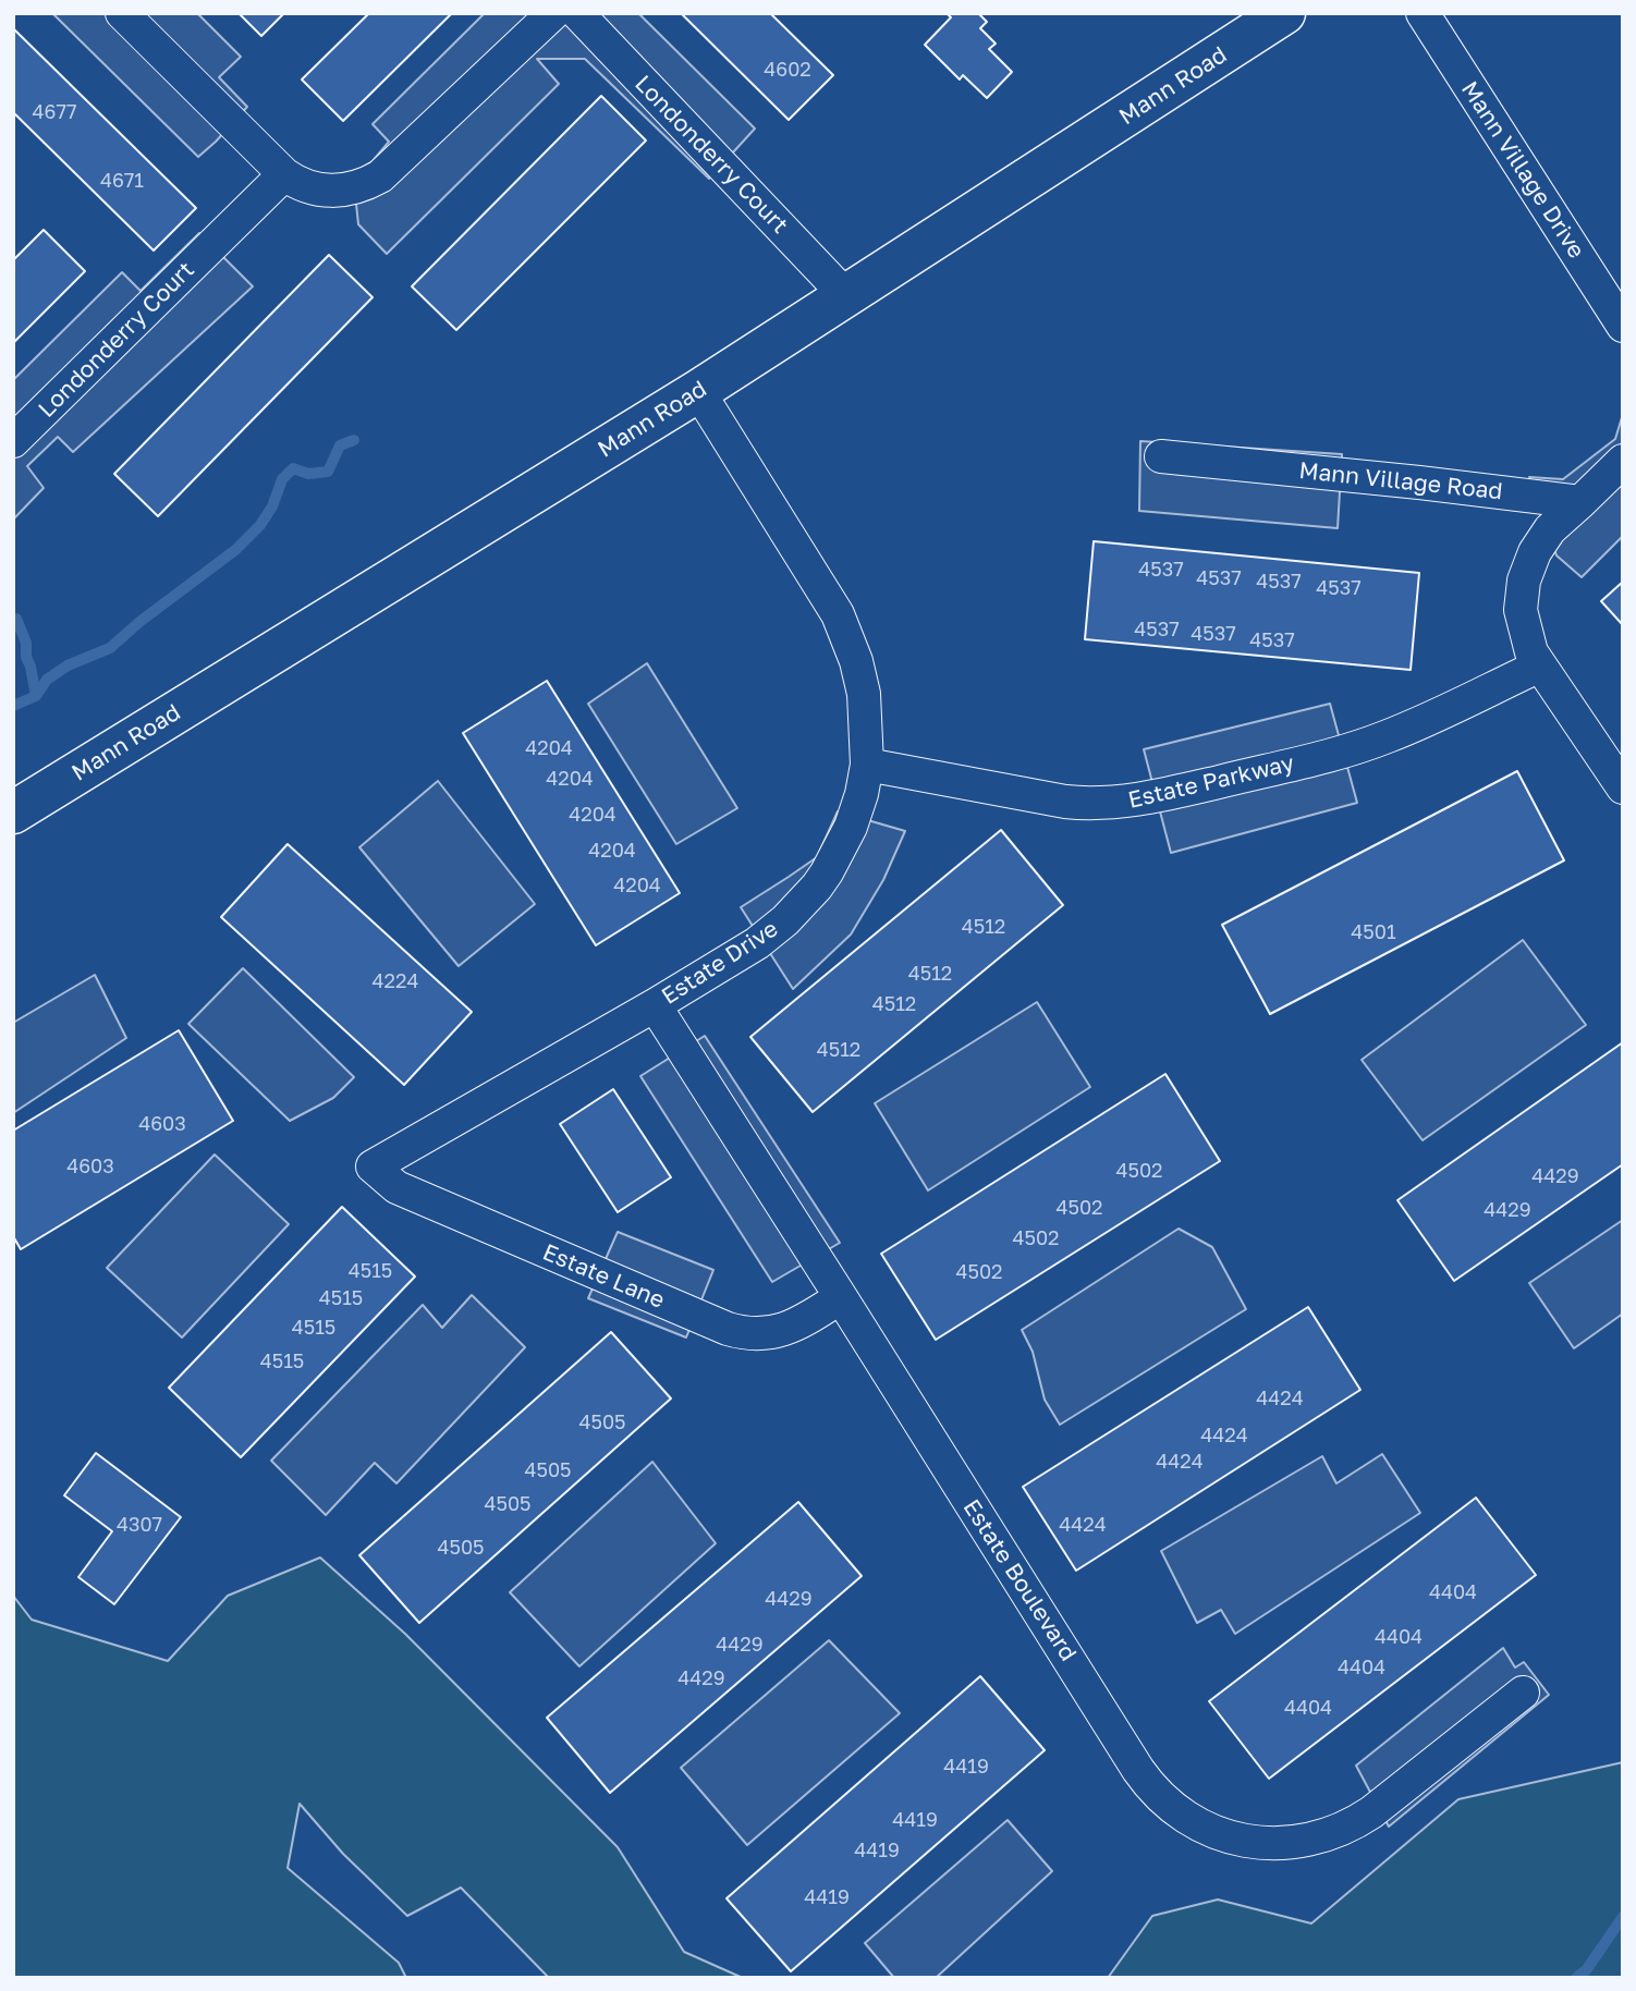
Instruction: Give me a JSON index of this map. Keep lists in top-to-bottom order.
{
  "streets": {
    "main road": ["Mann Road"],
    "street": [
      "Londonderry Court",
      "Mann Village Drive",
      "Mann Village Road",
      "Estate Parkway",
      "Estate Drive",
      "Estate Lane",
      "Estate Boulevard"
    ]
  },
  "crossings": [
    ["Mann Road", "Londonderry Court"],
    ["Mann Road", "Estate Drive"],
    ["Estate Parkway", "Estate Drive"],
    ["Estate Drive", "Estate Lane"],
    ["Estate Drive", "Estate Boulevard"],
    ["Estate Lane", "Estate Boulevard"]
  ],
  "house_numbers": [
    "4602",
    "4677",
    "4671",
    "4537",
    "4537",
    "4537",
    "4537",
    "4537",
    "4537",
    "4537",
    "4204",
    "4204",
    "4204",
    "4204",
    "4204",
    "4512",
    "4501",
    "4512",
    "4224",
    "4512",
    "4512",
    "4603",
    "4603",
    "4502",
    "4429",
    "4502",
    "4429",
    "4502",
    "4515",
    "4502",
    "4515",
    "4515",
    "4515",
    "4424",
    "4505",
    "4424",
    "4424",
    "4505",
    "4505",
    "4307",
    "4424",
    "4505",
    "4404",
    "4429",
    "4404",
    "4429",
    "4404",
    "4429",
    "4404",
    "4419",
    "4419",
    "4419",
    "4419"
  ]
}
